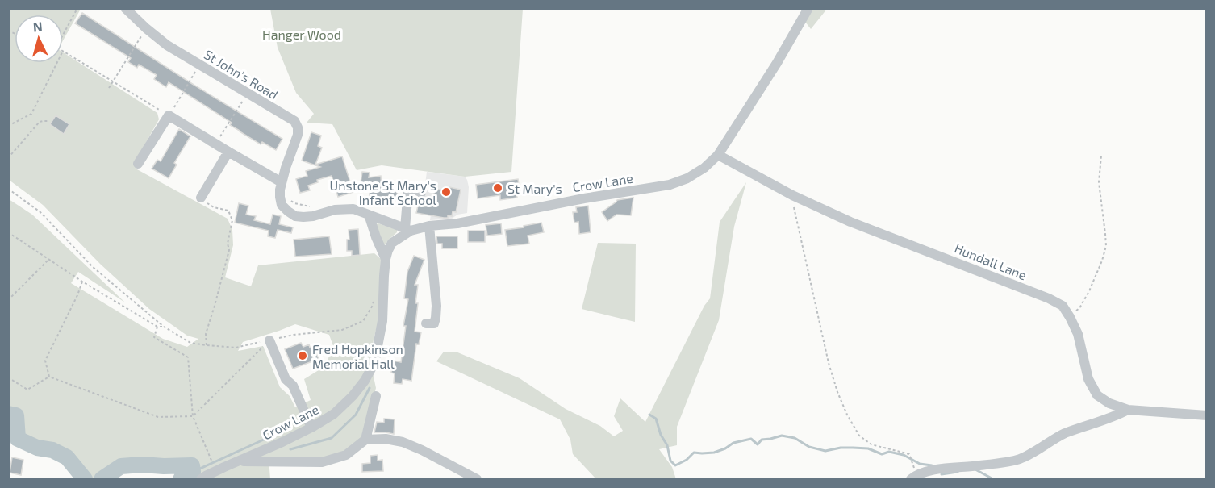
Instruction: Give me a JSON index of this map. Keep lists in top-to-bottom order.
{
  "streets": {
    "street": ["St John's Road", "Crow Lane", "Hundall Lane"]
  },
  "crossings": [
    ["St John's Road", "Crow Lane"],
    ["Crow Lane", "Hundall Lane"]
  ],
  "parks": ["Hanger Wood"],
  "places": ["St Mary's", "Unstone St Mary's Infant School", "Fred Hopkinson Memorial Hall"],
  "north": "top"
}
